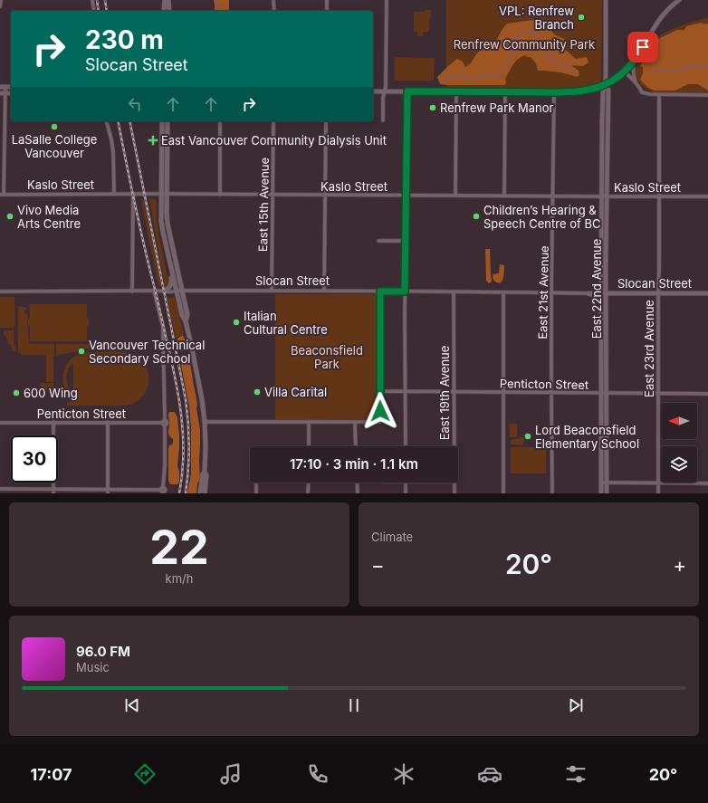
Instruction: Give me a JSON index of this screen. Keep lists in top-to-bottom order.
{
  "streets": {
    "street": [
      "Kaslo Street",
      "East 15th Avenue",
      "Slocan Street",
      "East 22nd Avenue",
      "East 21st Avenue",
      "East 23rd Avenue",
      "Penticton Street",
      "East 19th Avenue"
    ]
  },
  "crossings": [
    ["Kaslo Street", "East 15th Avenue"],
    ["Kaslo Street", "East 22nd Avenue"],
    ["Kaslo Street", "East 21st Avenue"],
    ["Kaslo Street", "East 23rd Avenue"],
    ["East 15th Avenue", "Slocan Street"],
    ["Slocan Street", "East 22nd Avenue"],
    ["Slocan Street", "East 21st Avenue"],
    ["Slocan Street", "East 23rd Avenue"],
    ["Slocan Street", "East 19th Avenue"],
    ["East 22nd Avenue", "Penticton Street"],
    ["East 21st Avenue", "Penticton Street"],
    ["East 23rd Avenue", "Penticton Street"],
    ["Penticton Street", "East 19th Avenue"]
  ],
  "parks": ["Renfrew Community Park", "Beaconsfield Park"],
  "places": {
    "other": [
      "VPL: Renfrew Branch",
      "Renfrew Park Manor",
      "LaSalle College Vancouver",
      "Vivo Media Arts Centre",
      "Children’s Hearing & Speech Centre of BC",
      "Italian Cultural Centre",
      "Vancouver Technical Secondary School",
      "Villa Carital",
      "600 Wing",
      "Lord Beaconsfield Elementary School"
    ],
    "health": ["East Vancouver Community Dialysis Unit"]
  },
  "north": "left",
  "page": {
    "turn": ["230 m", "Slocan Street"],
    "limit": "30",
    "trip": "17:10 · 3 min · 1.1 km",
    "tile": [
      ["22", "km/h"],
      "Climate"
    ],
    "heat": ["−", "20°", "+"],
    "song": ["96.0 FM", "Music"],
    "tabs": ["17:07", "20°"]
  }
}
